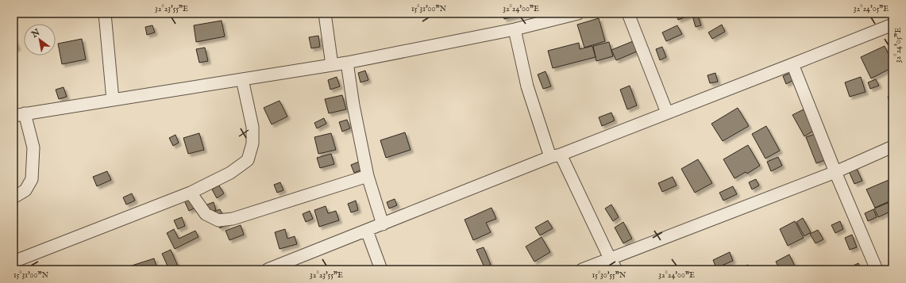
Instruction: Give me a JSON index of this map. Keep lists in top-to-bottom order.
{
  "north": "top left",
  "coordinates": [
    "32°23'55\"E",
    "15°31'00\"N",
    "32°24'00\"E",
    "32°24'05\"E",
    "15°30'55\"N"
  ]
}
